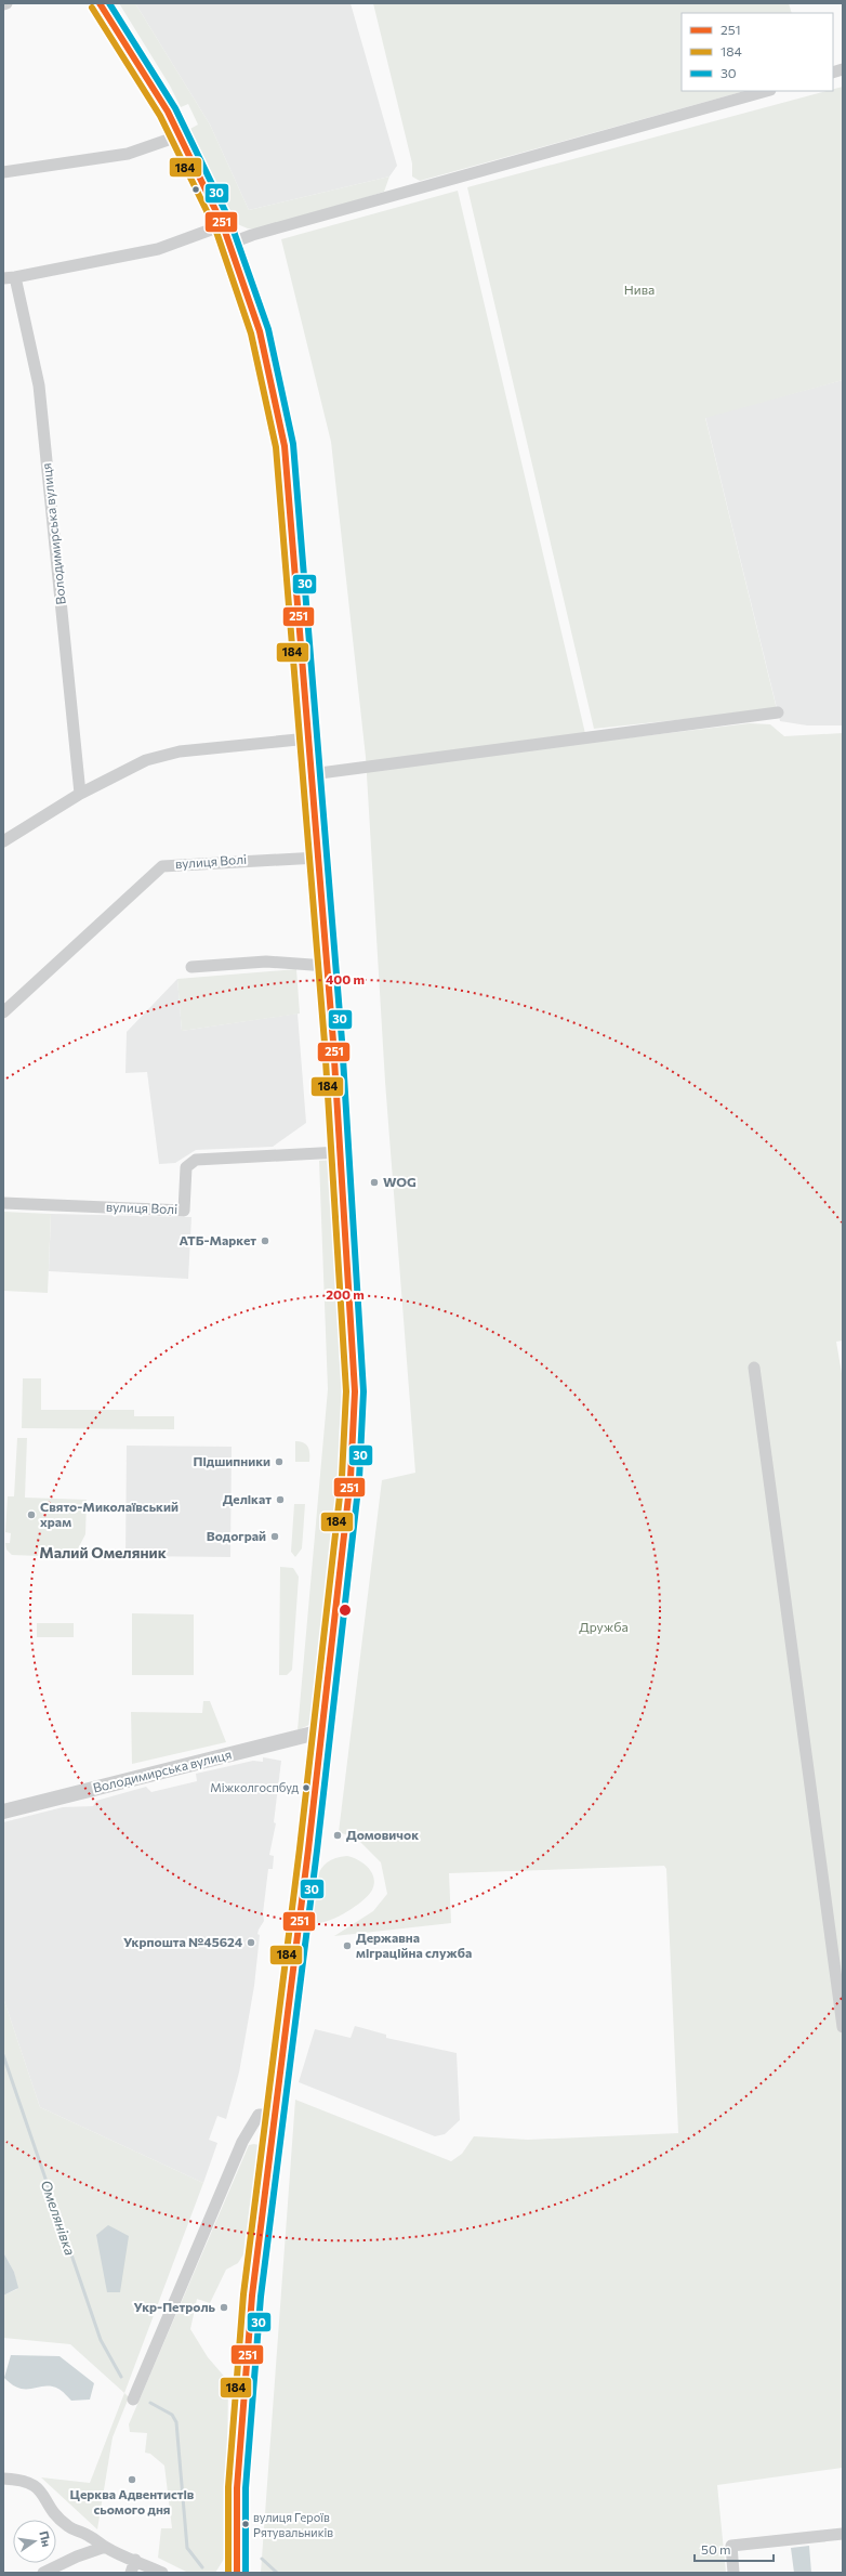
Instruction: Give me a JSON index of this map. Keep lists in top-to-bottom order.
{
  "streets": {
    "street": ["Володимирська вулиця", "вулиця Волі"]
  },
  "districts": ["Малий Омеляник"],
  "water": ["Омелянівка"],
  "parks": ["Нива", "Дружба"],
  "places": [
    "WOG",
    "АТБ-Маркет",
    "Підшипники",
    "Делікат",
    "Свято-Миколаївський храм",
    "Водограй",
    "Міжколгоспбуд",
    "Домовичок",
    "Укрпошта №45624",
    "Державна міграційна служба",
    "Укр-Петроль",
    "Церква Адвентистів сьомого дня",
    "вулиця Героїв Рятувальників"
  ],
  "lines": ["transit line 251", "transit line 30", "transit line 184"],
  "legend": ["251", "184", "30"],
  "scale_bar": "50 m",
  "north": "right",
  "rings": ["400 m", "200 m"]
}
